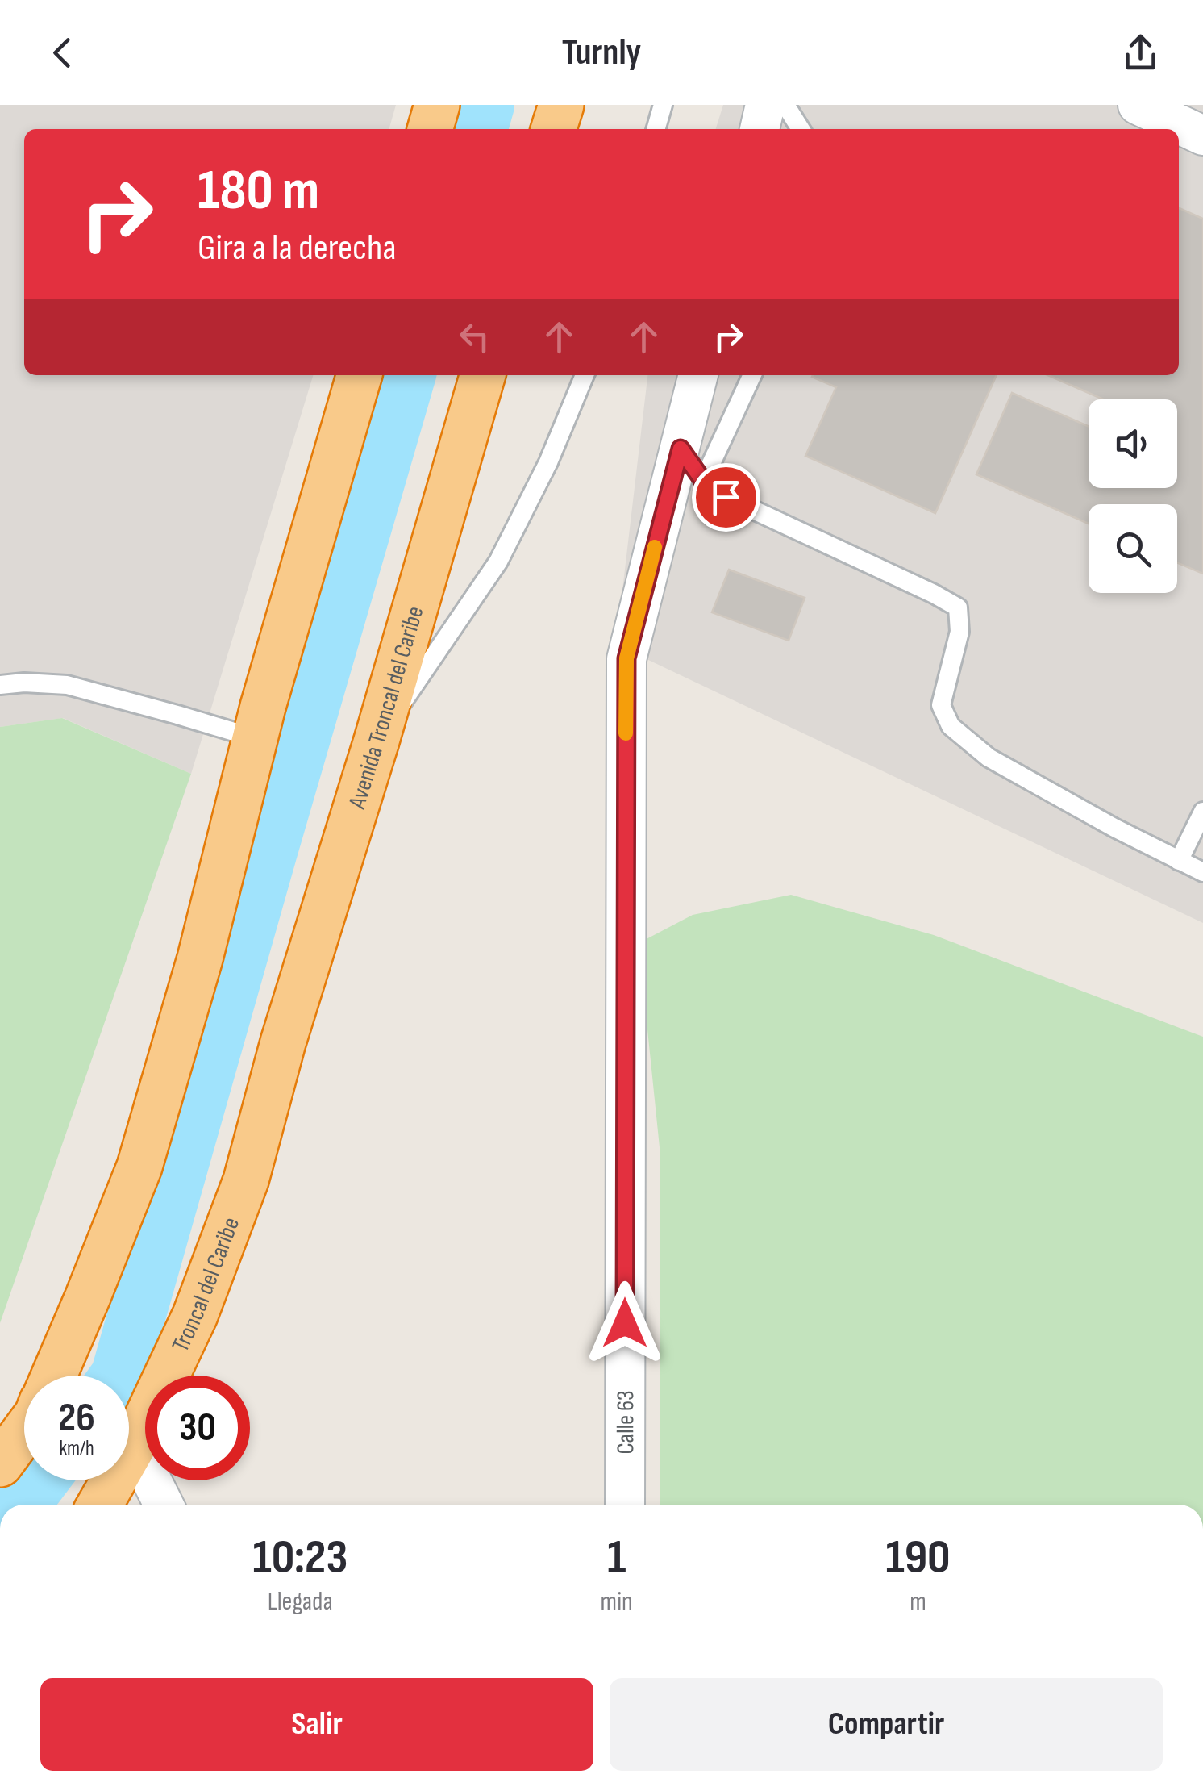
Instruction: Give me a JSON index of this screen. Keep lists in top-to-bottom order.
{
  "streets": {
    "highway": ["Avenida Troncal del Caribe", "Troncal del Caribe"],
    "street": ["Calle 63"]
  },
  "crossings": [
    ["Avenida Troncal del Caribe", "Troncal del Caribe"]
  ],
  "page": {
    "header": "Turnly",
    "turn": ["180 m", "Gira a la derecha"],
    "speed": "26 km/h",
    "limit": "30",
    "eta": [
      "10:23",
      "Llegada",
      "1",
      "min",
      "190",
      "m"
    ],
    "buttons": ["Salir", "Compartir"]
  }
}
